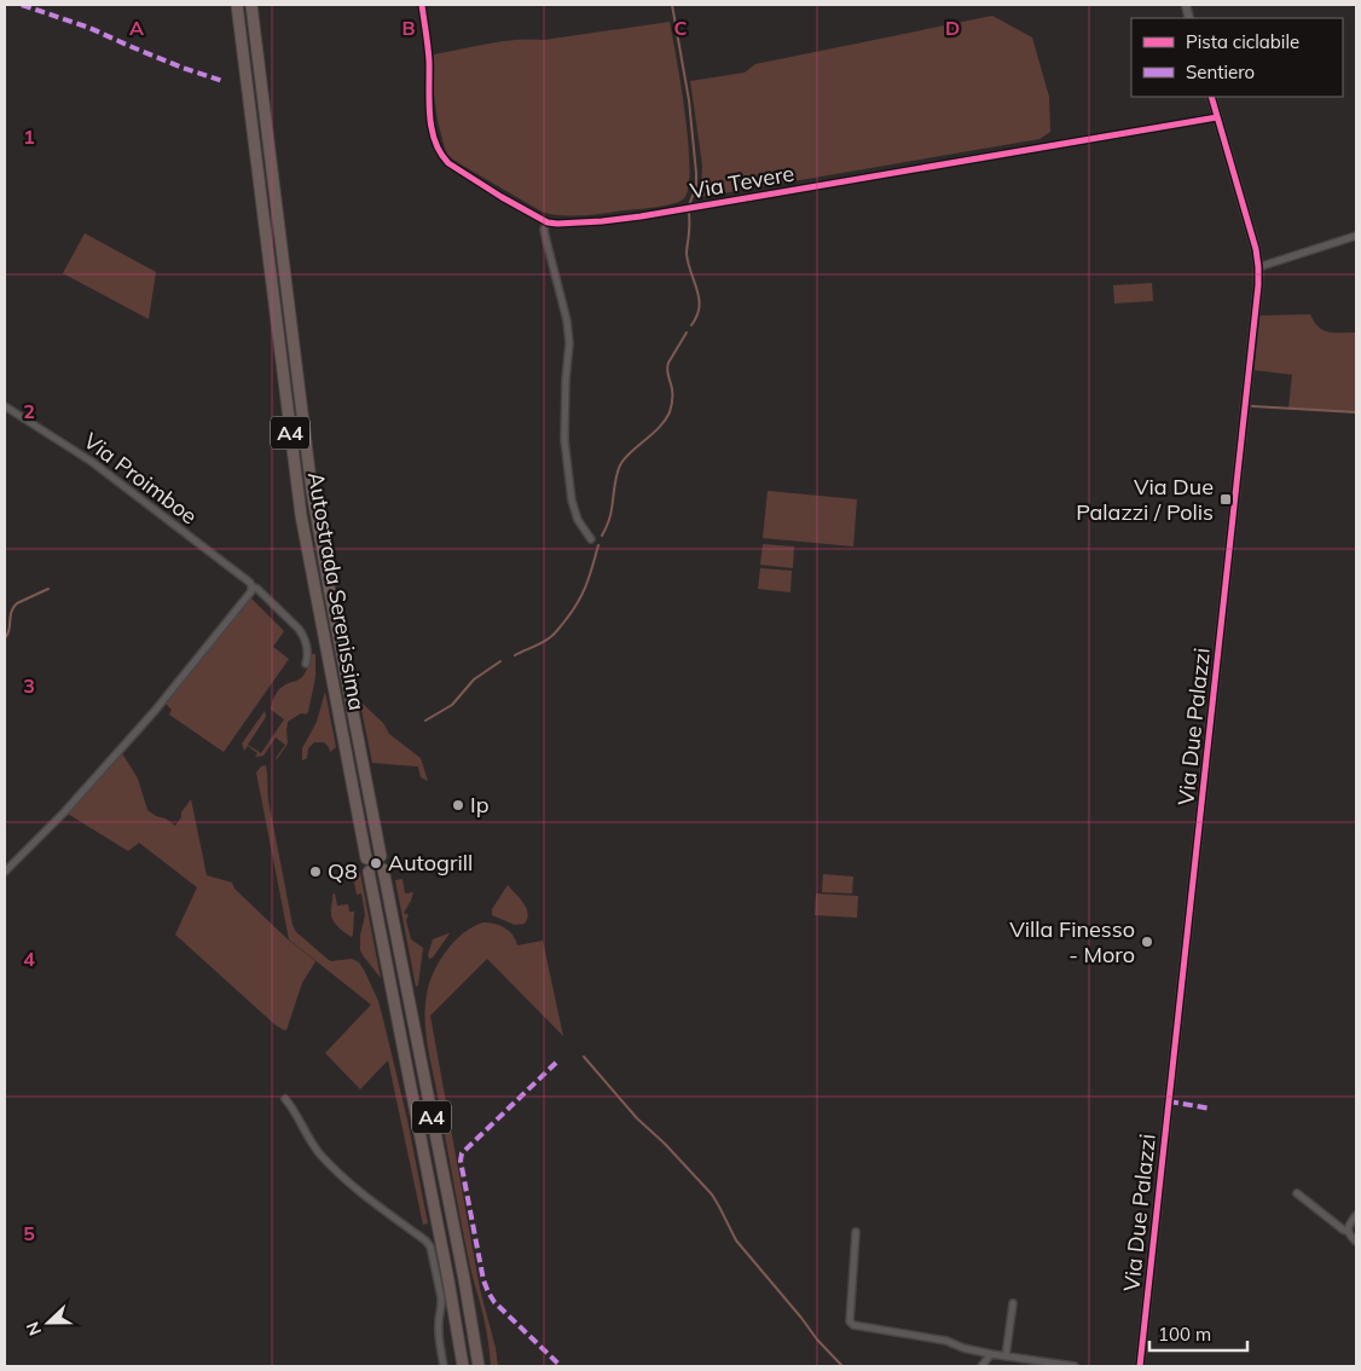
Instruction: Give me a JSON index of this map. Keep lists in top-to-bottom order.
{
  "streets": {
    "highway": ["A4", "Autostrada Serenissima"],
    "street": ["Via Tevere", "Via Proimboe", "Via Due Palazzi"]
  },
  "crossings": [
    ["Via Tevere", "Via Due Palazzi"]
  ],
  "places": {
    "transit": ["Via Due Palazzi / Polis"],
    "other": [
      "Ip",
      "Autogrill",
      "Q8",
      "Villa Finesso - Moro"
    ]
  },
  "legend": ["Pista ciclabile", "Sentiero"],
  "scale_bar": "100 m",
  "north": "left",
  "grid": {
    "columns": [
      "A",
      "B",
      "C",
      "D"
    ],
    "rows": [
      "1",
      "2",
      "3",
      "4",
      "5"
    ]
  }
}
